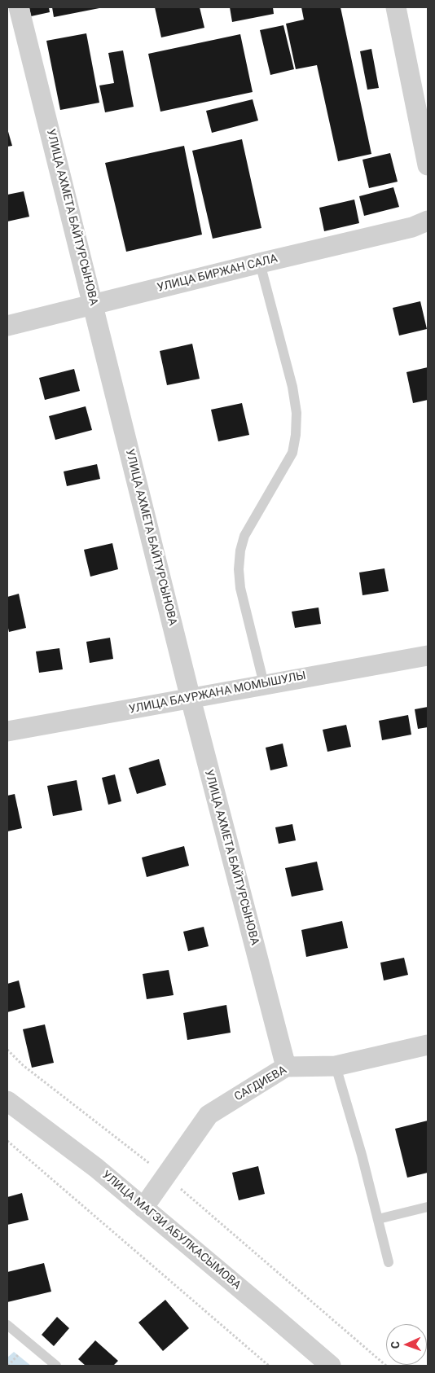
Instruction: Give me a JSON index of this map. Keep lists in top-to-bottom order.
{
  "streets": {
    "street": [
      "УЛИЦА АХМЕТА БАЙТУРСЫНОВА",
      "УЛИЦА БИРЖАН САЛА",
      "УЛИЦА БАУРЖАНА МОМЫШУЛЫ",
      "САГДИЕВА",
      "УЛИЦА МАГЗИ АБУЛКАСЫМОВА"
    ]
  },
  "crossings": [
    ["УЛИЦА АХМЕТА БАЙТУРСЫНОВА", "УЛИЦА БИРЖАН САЛА"],
    ["УЛИЦА АХМЕТА БАЙТУРСЫНОВА", "УЛИЦА БАУРЖАНА МОМЫШУЛЫ"],
    ["УЛИЦА АХМЕТА БАЙТУРСЫНОВА", "САГДИЕВА"],
    ["САГДИЕВА", "УЛИЦА МАГЗИ АБУЛКАСЫМОВА"]
  ],
  "north": "left"
}
